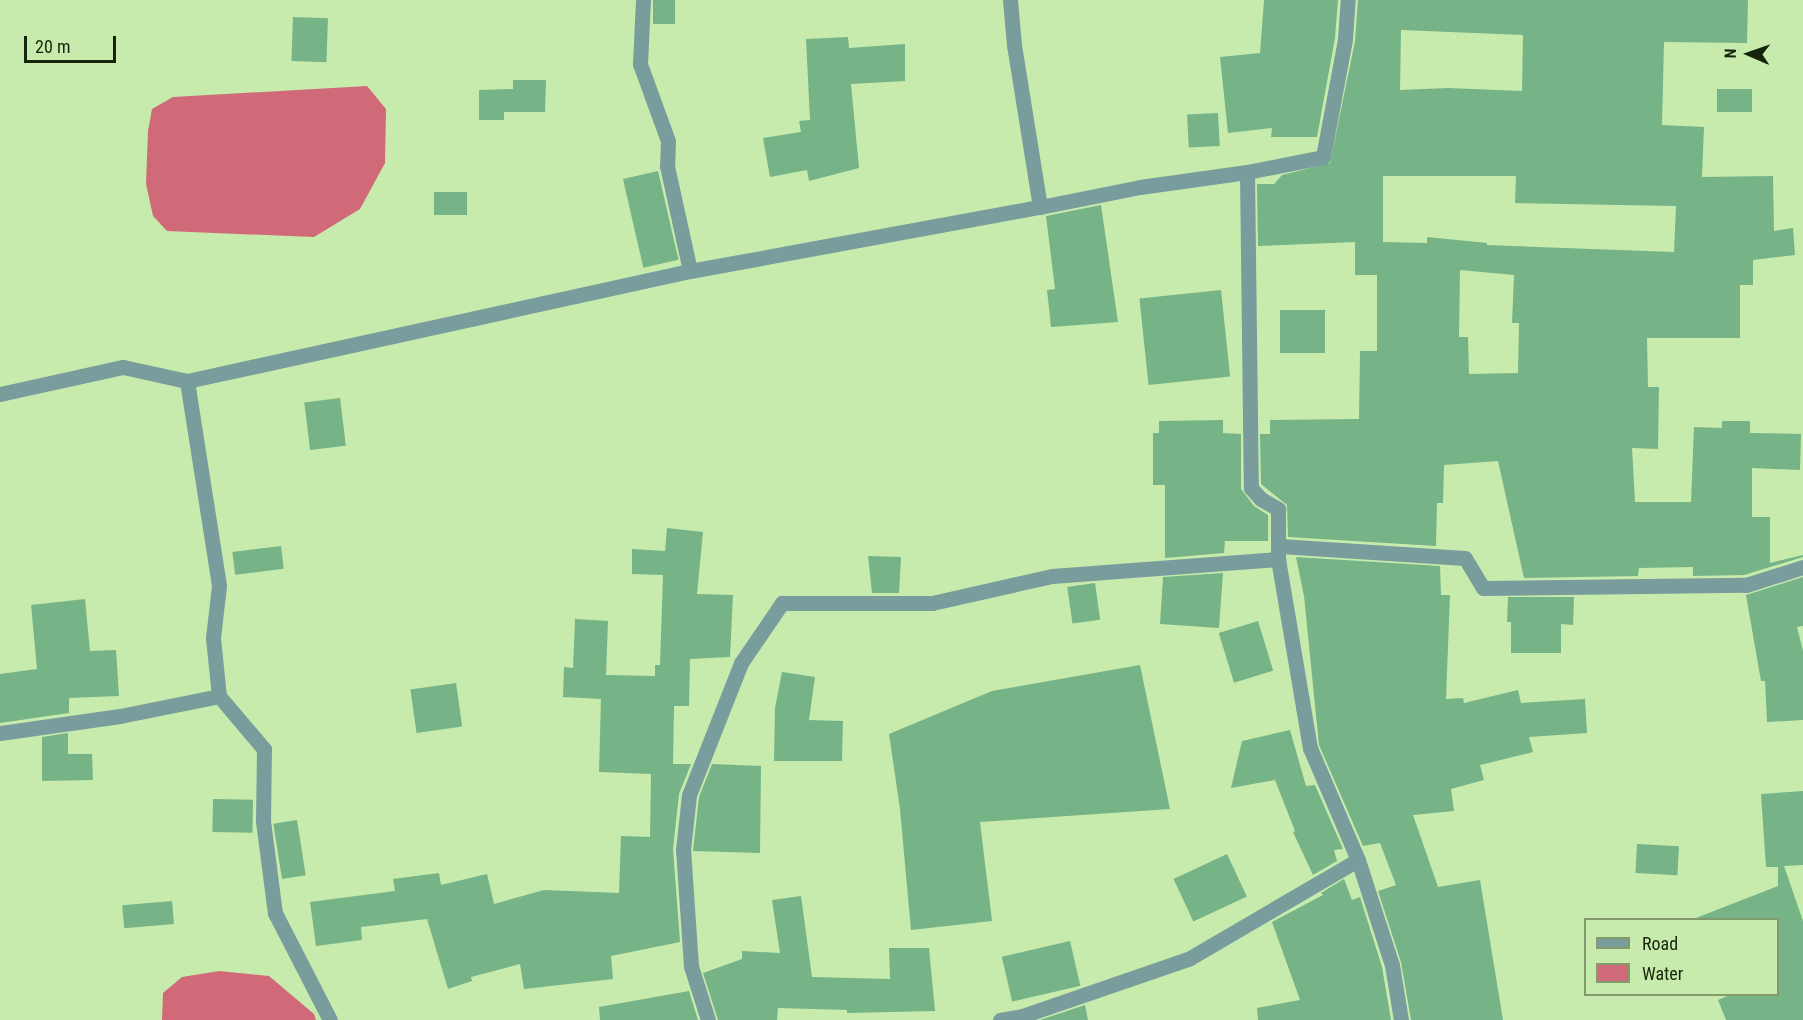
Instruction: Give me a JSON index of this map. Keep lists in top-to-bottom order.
{
  "legend": ["Road", "Water"],
  "scale_bar": "20 m",
  "north": "left"
}
